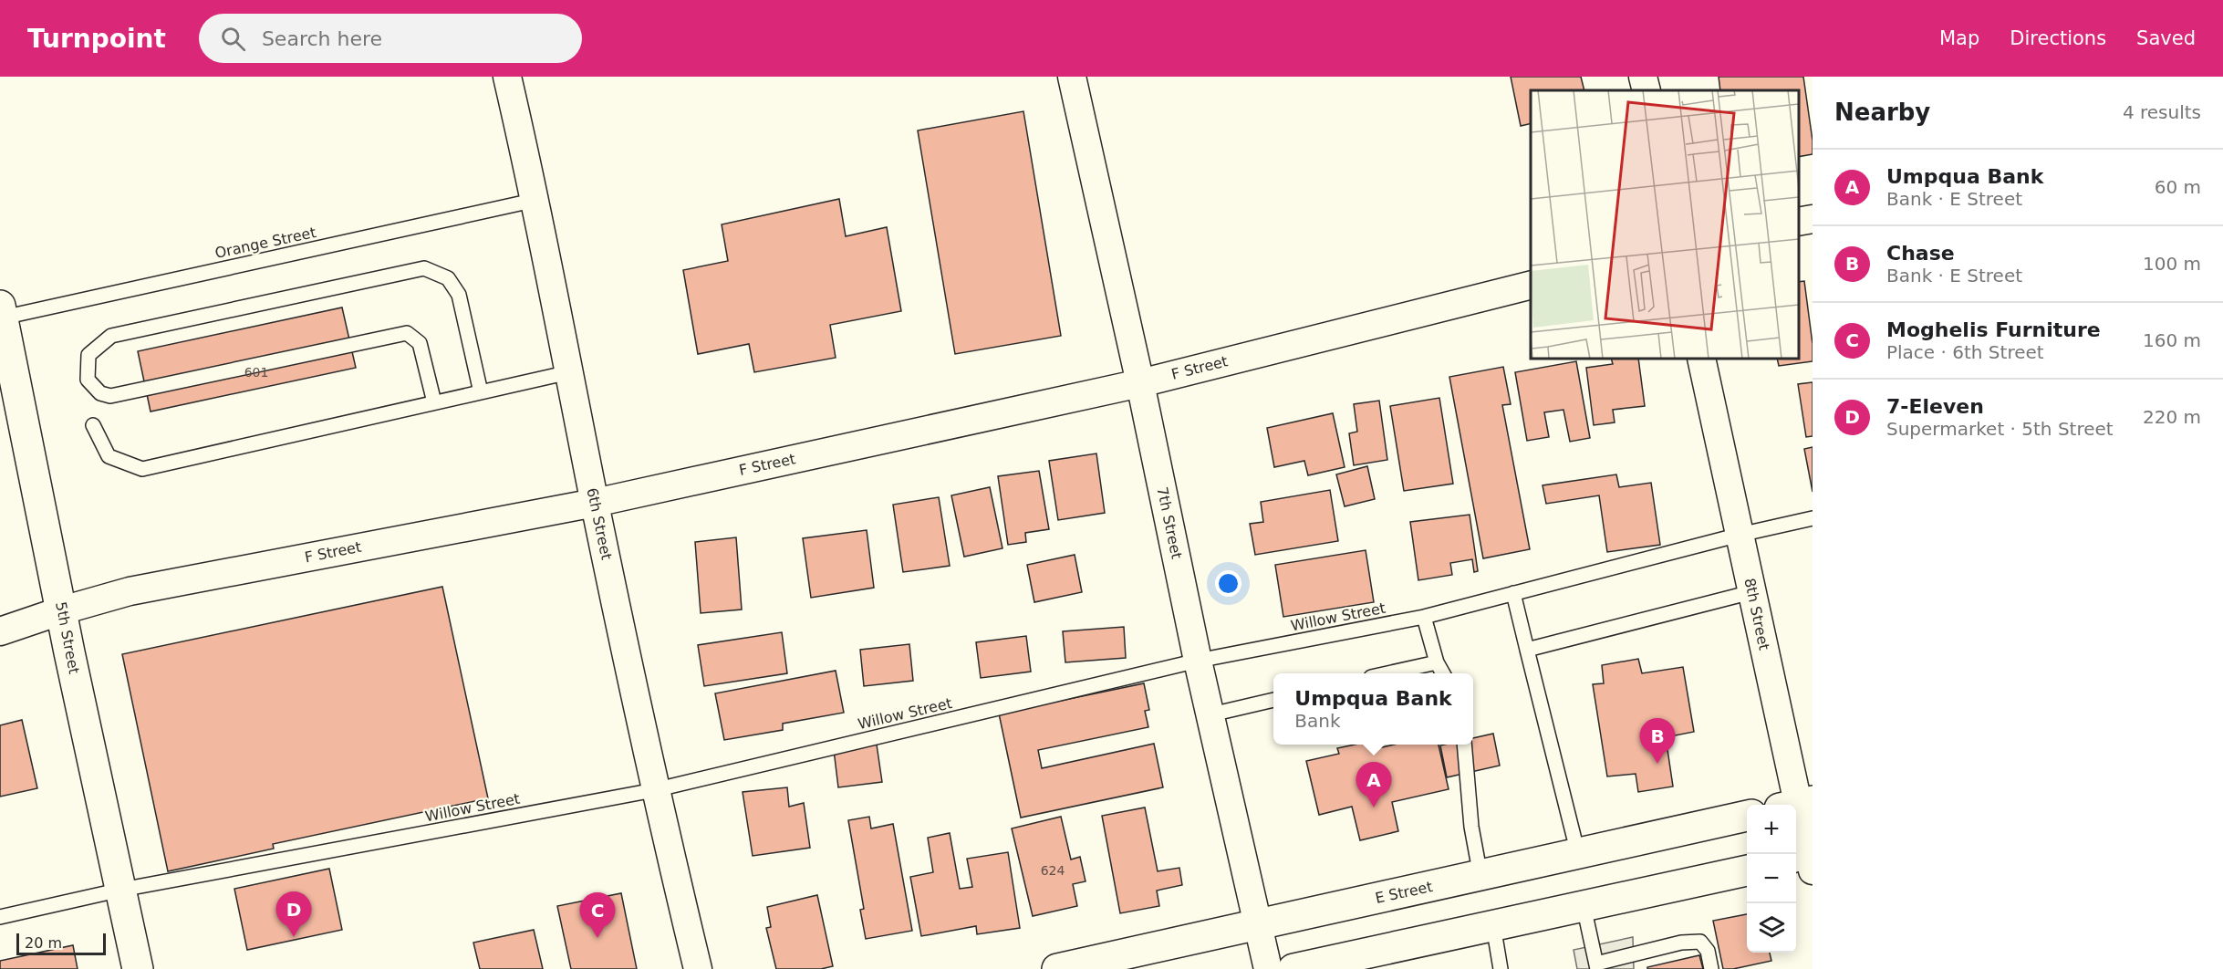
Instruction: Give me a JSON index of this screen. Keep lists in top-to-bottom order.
{
  "streets": {
    "main road": ["5th Street", "E Street"],
    "street": [
      "F Street",
      "7th Street",
      "6th Street",
      "8th Street"
    ],
    "lane": ["Orange Street", "Willow Street"]
  },
  "crossings": [
    ["Orange Street", "6th Street"],
    ["Orange Street", "5th Street"],
    ["F Street", "7th Street"],
    ["F Street", "6th Street"],
    ["F Street", "5th Street"],
    ["7th Street", "Willow Street"],
    ["7th Street", "E Street"],
    ["6th Street", "Willow Street"],
    ["8th Street", "Willow Street"],
    ["Willow Street", "5th Street"]
  ],
  "house_numbers": ["601", "624"],
  "scale_bar": "20 m",
  "page": {
    "header": "Turnpoint",
    "search": "Search here",
    "nav": ["Map", "Directions", "Saved"],
    "heading": ["Nearby", "4 results"],
    "list": [
      {
        "mark": "A",
        "name": "Umpqua Bank",
        "note": "Bank · E Street",
        "value": "60 m"
      },
      {
        "mark": "B",
        "name": "Chase",
        "note": "Bank · E Street",
        "value": "100 m"
      },
      {
        "mark": "C",
        "name": "Moghelis Furniture",
        "note": "Place · 6th Street",
        "value": "160 m"
      },
      {
        "mark": "D",
        "name": "7-Eleven",
        "note": "Supermarket · 5th Street",
        "value": "220 m"
      }
    ],
    "popup": ["Umpqua Bank", "Bank"],
    "pins": [
      "B",
      "A",
      "D",
      "C"
    ],
    "map_buttons": ["+", "−"],
    "scale": "20 m"
  }
}
